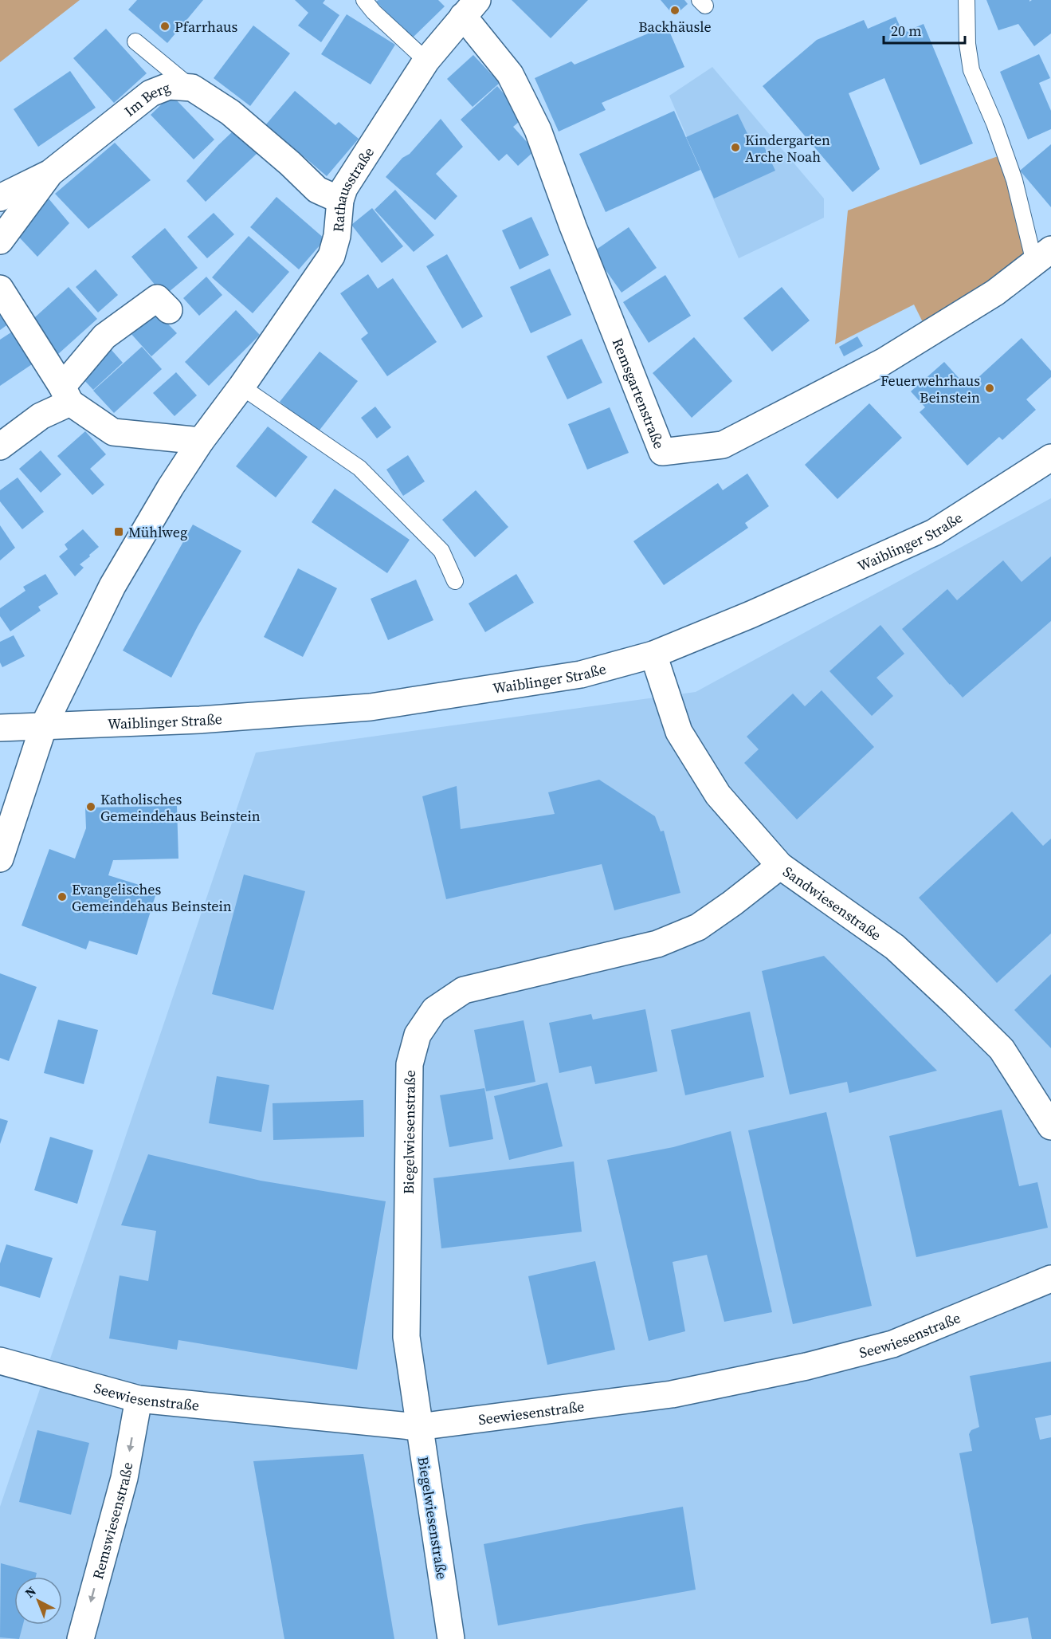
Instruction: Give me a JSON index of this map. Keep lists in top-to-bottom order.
{
  "streets": {
    "street": [
      "Im Berg",
      "Rathausstraße",
      "Remsgartenstraße",
      "Waiblinger Straße",
      "Sandwiesenstraße",
      "Biegelwiesenstraße",
      "Seewiesenstraße",
      "Remswiesenstraße"
    ]
  },
  "crossings": [
    ["Im Berg", "Rathausstraße"],
    ["Rathausstraße", "Remsgartenstraße"],
    ["Waiblinger Straße", "Sandwiesenstraße"],
    ["Sandwiesenstraße", "Biegelwiesenstraße"],
    ["Biegelwiesenstraße", "Seewiesenstraße"],
    ["Seewiesenstraße", "Remswiesenstraße"]
  ],
  "one_way": ["Remswiesenstraße"],
  "places": {
    "other": [
      "Backhäusle",
      "Pfarrhaus",
      "Kindergarten Arche Noah",
      "Feuerwehrhaus Beinstein",
      "Katholisches Gemeindehaus Beinstein",
      "Evangelisches Gemeindehaus Beinstein"
    ],
    "transit": ["Mühlweg"]
  },
  "scale_bar": "20 m",
  "north": "top left"
}
